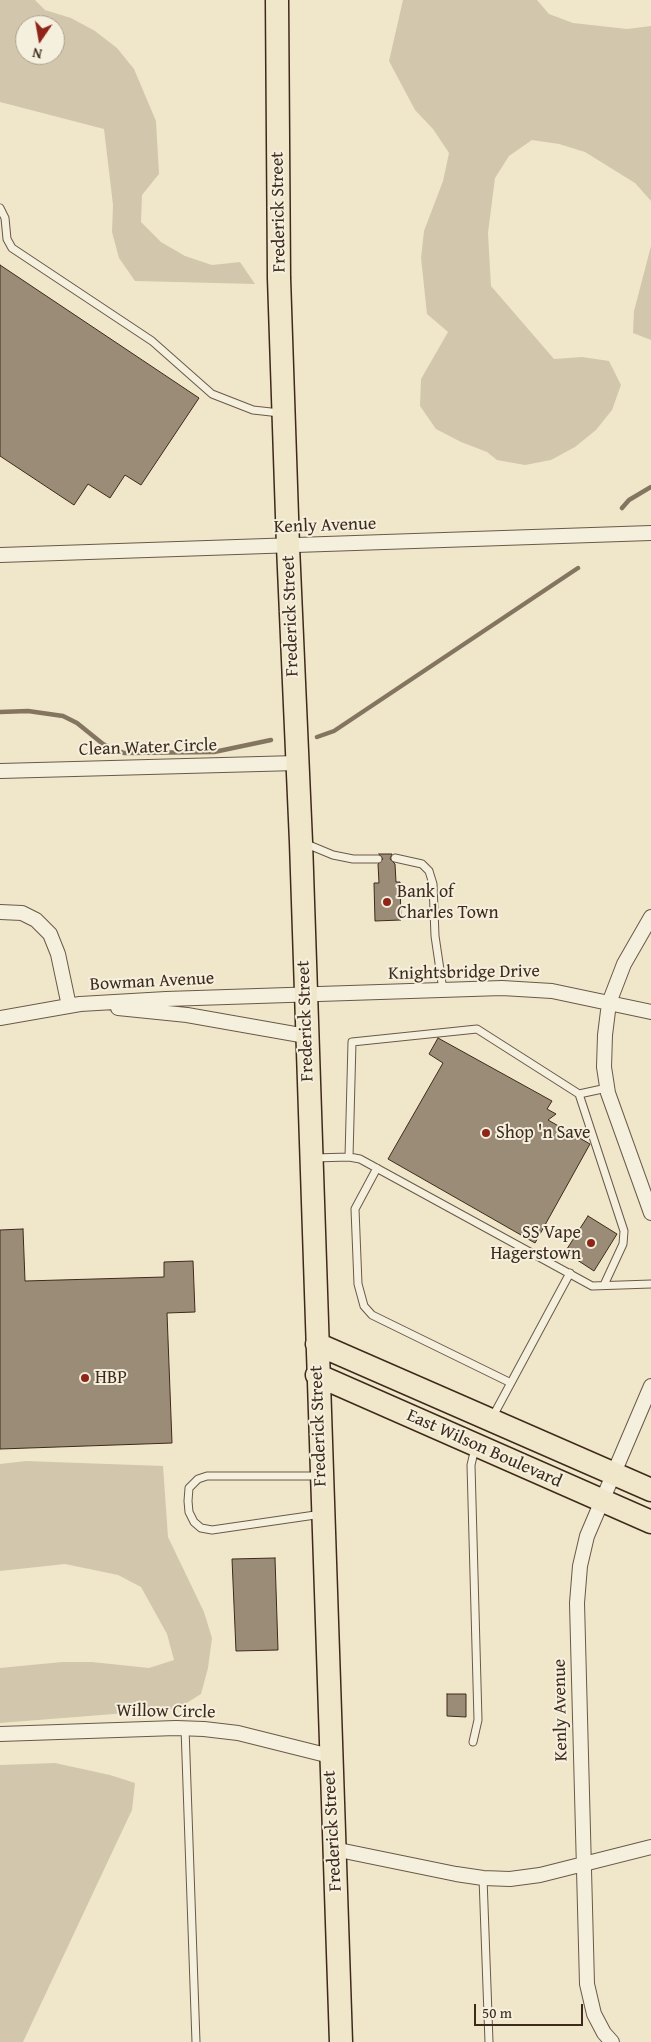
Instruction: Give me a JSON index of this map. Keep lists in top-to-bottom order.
{
  "streets": {
    "main road": ["Frederick Street", "East Wilson Boulevard"],
    "street": [
      "Kenly Avenue",
      "Clean Water Circle",
      "Knightsbridge Drive",
      "Bowman Avenue",
      "Willow Circle"
    ]
  },
  "crossings": [
    ["Frederick Street", "Kenly Avenue"],
    ["Frederick Street", "Clean Water Circle"],
    ["Frederick Street", "Knightsbridge Drive"],
    ["Frederick Street", "Bowman Avenue"],
    ["Frederick Street", "East Wilson Boulevard"],
    ["Frederick Street", "Willow Circle"],
    ["Kenly Avenue", "East Wilson Boulevard"],
    ["Knightsbridge Drive", "Bowman Avenue"]
  ],
  "places": [
    "Bank of Charles Town",
    "Shop 'n Save",
    "SS Vape Hagerstown",
    "HBP"
  ],
  "scale_bar": "50 m",
  "north": "bottom"
}
